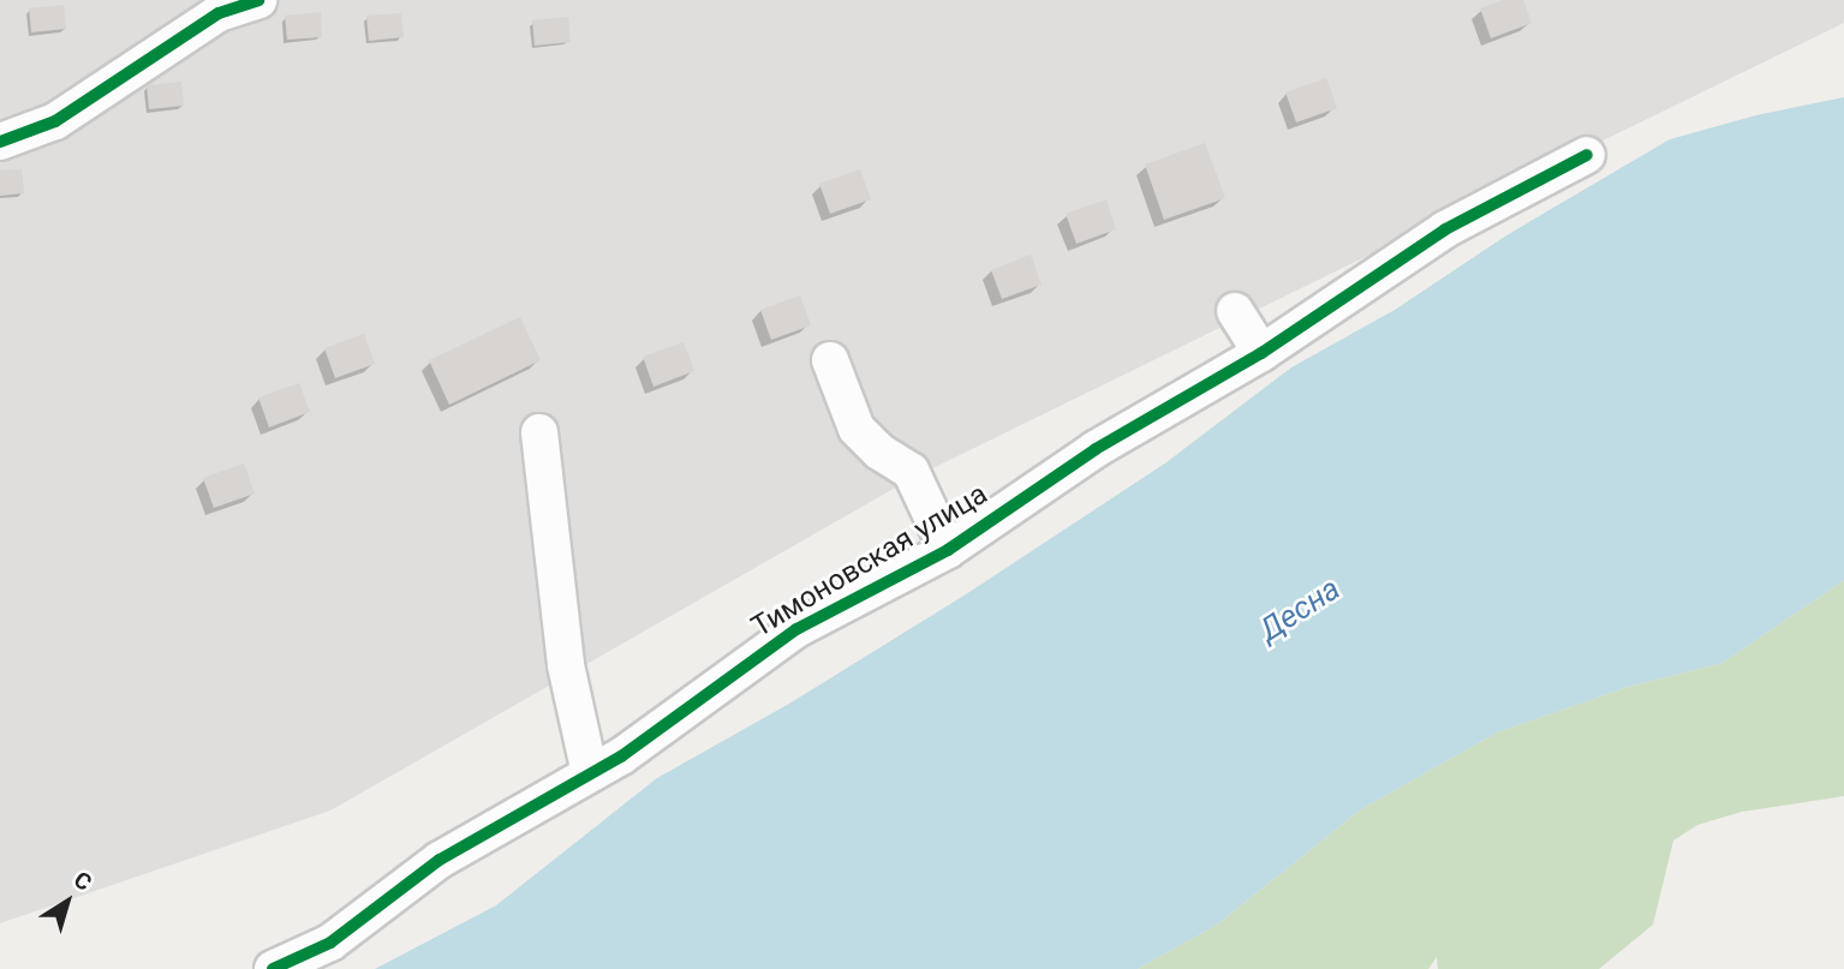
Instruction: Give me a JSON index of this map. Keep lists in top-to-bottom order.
{
  "streets": {
    "street": ["Тимоновская улица"]
  },
  "water": ["Десна"],
  "north": "top right"
}
